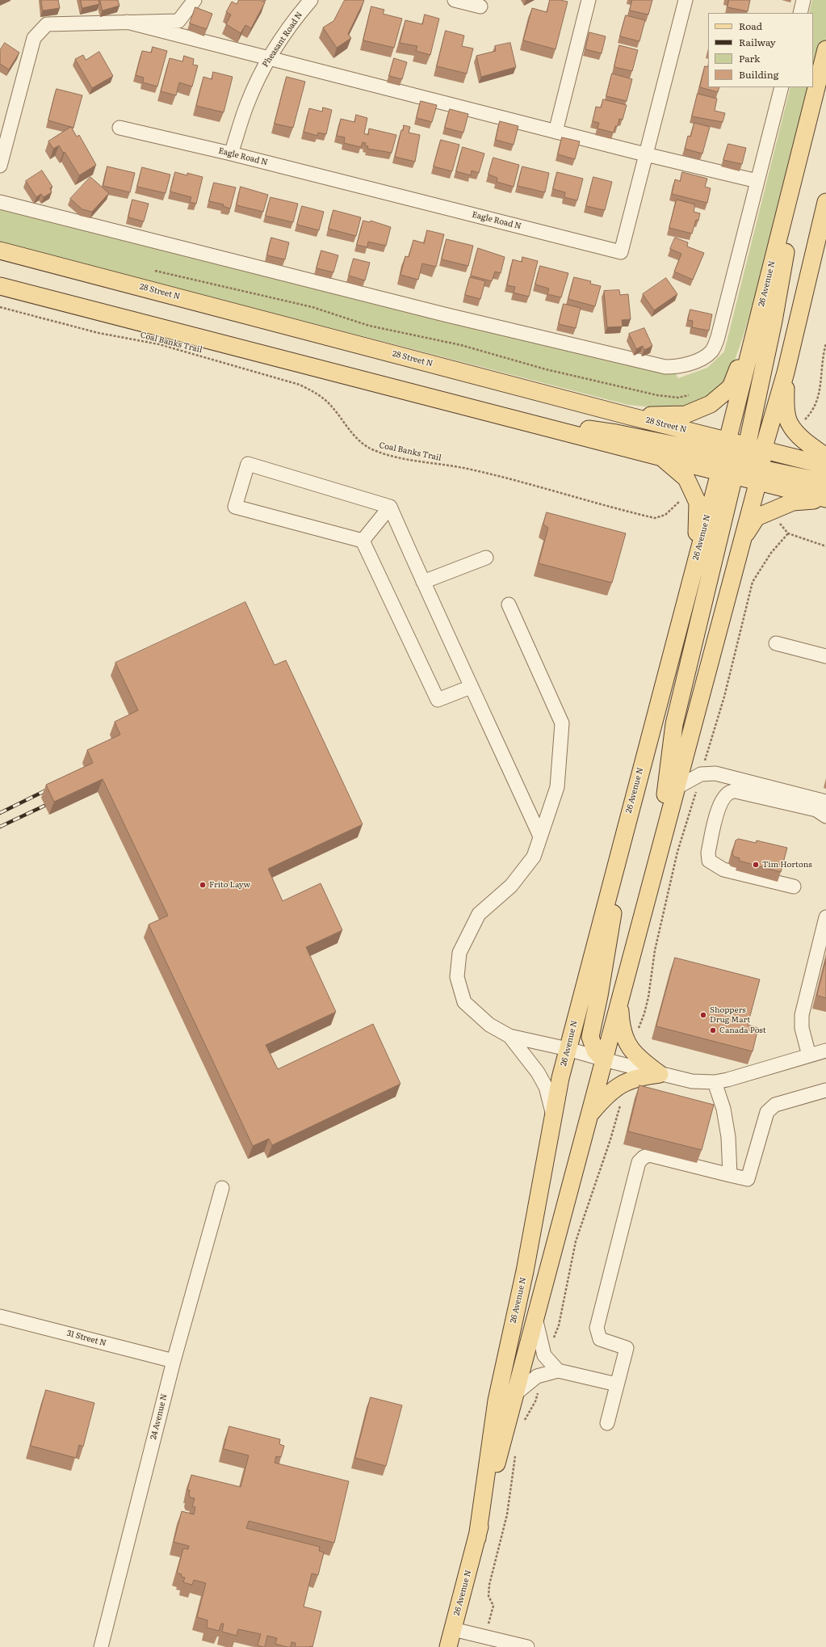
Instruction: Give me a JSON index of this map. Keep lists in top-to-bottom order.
{
  "streets": {
    "main road": ["26 Avenue N", "28 Street N"],
    "street": [
      "Pheasant Road N",
      "Eagle Road N",
      "31 Street N",
      "24 Avenue N"
    ],
    "path": ["Coal Banks Trail"]
  },
  "crossings": [
    ["Pheasant Road N", "Eagle Road N"],
    ["26 Avenue N", "28 Street N"],
    ["31 Street N", "24 Avenue N"]
  ],
  "places": [
    "Tim Hortons",
    "Frito Layw",
    "Shoppers Drug Mart",
    "Canada Post"
  ],
  "legend": [
    "Road",
    "Railway",
    "Park",
    "Building"
  ]
}
